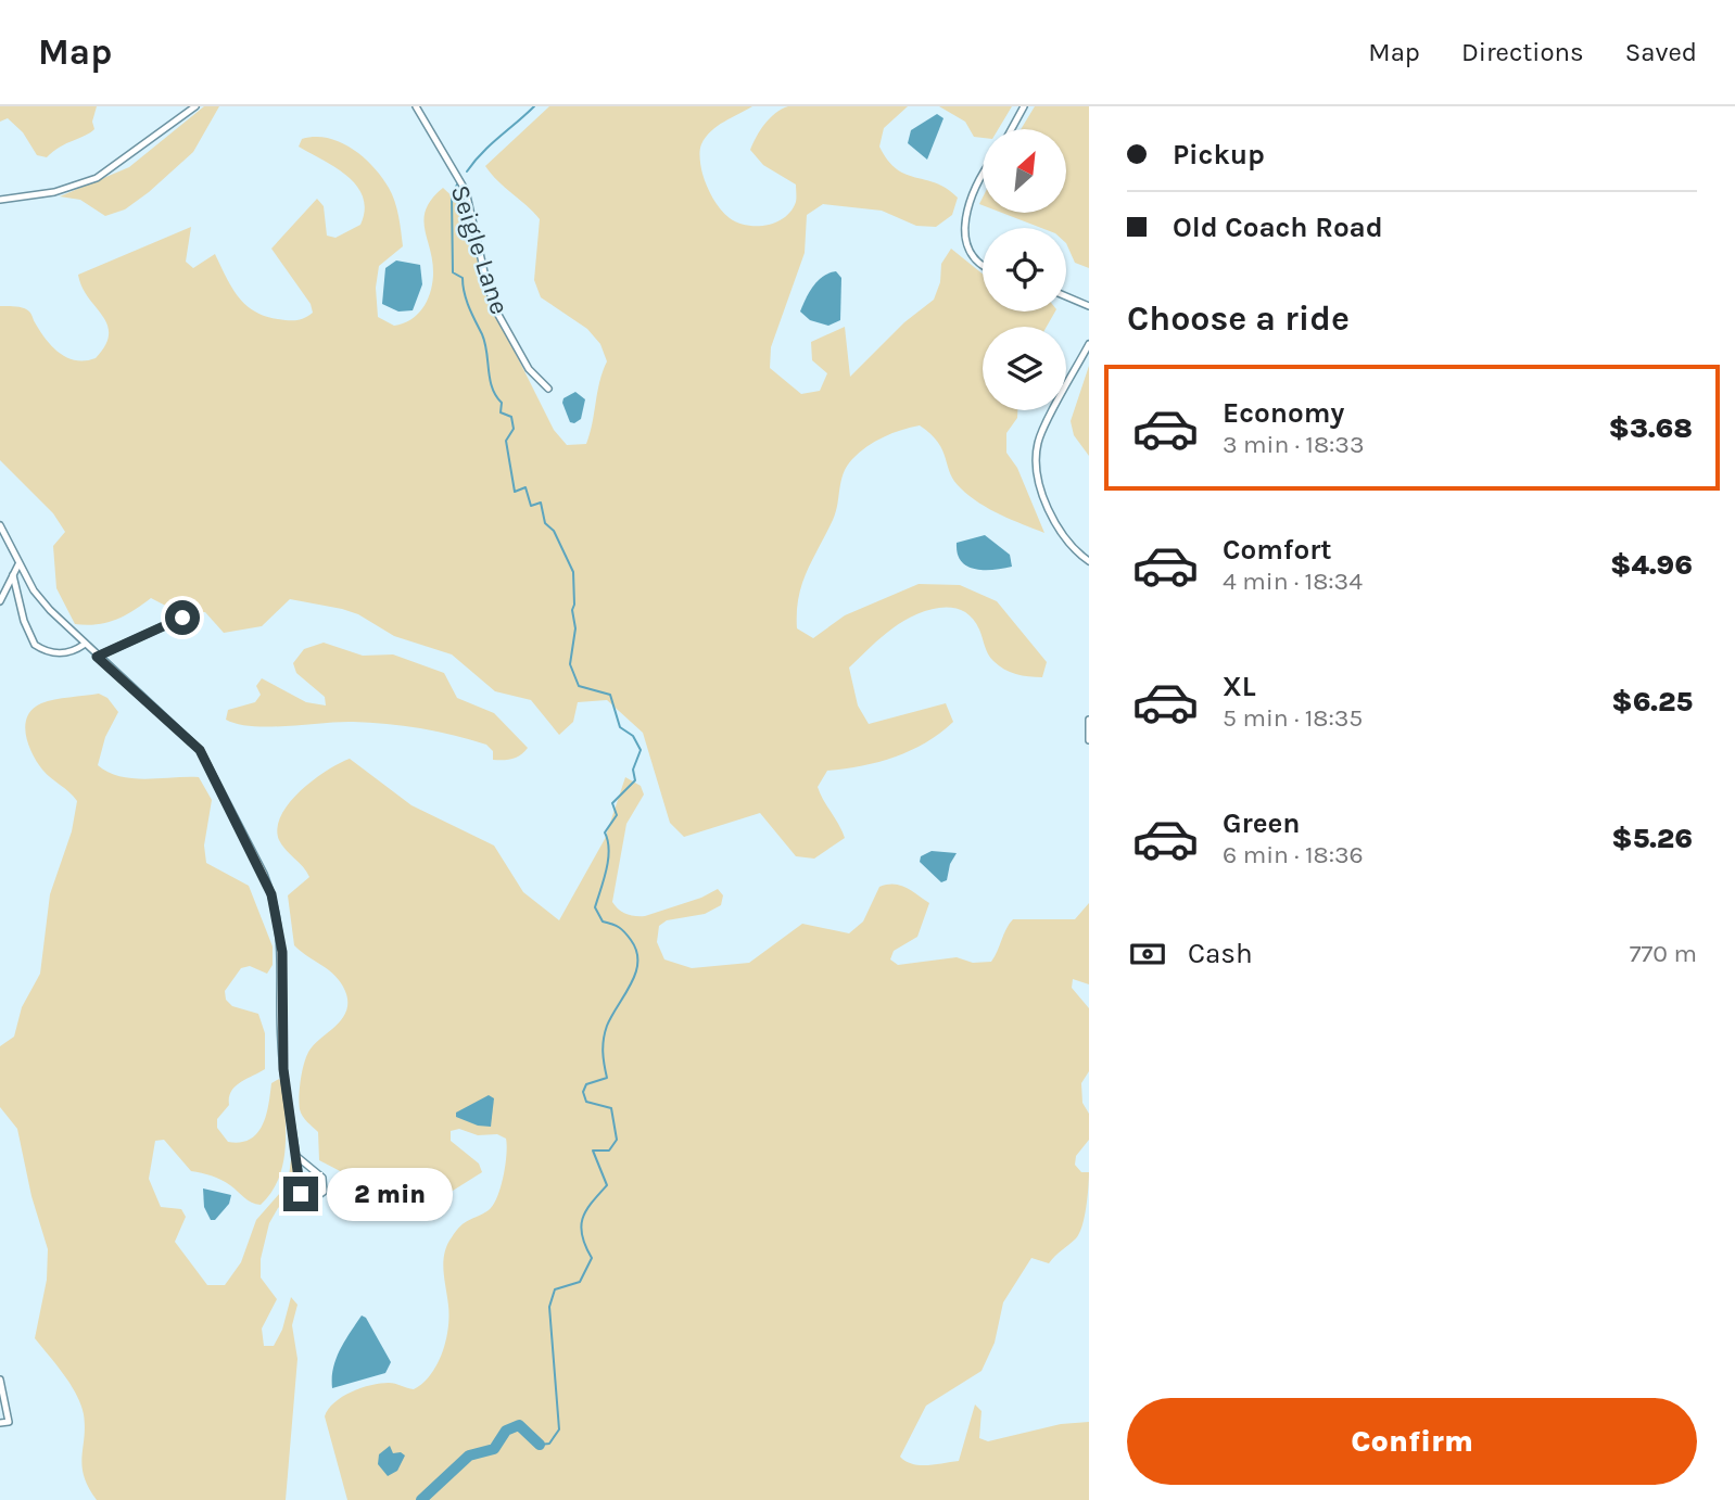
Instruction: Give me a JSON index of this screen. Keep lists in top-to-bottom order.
{
  "streets": {
    "street": ["Seigle Lane"]
  },
  "north": "top right",
  "page": {
    "header": "Map",
    "nav": ["Map", "Directions", "Saved"],
    "banner": ["Pickup", "Old Coach Road"],
    "heading": "Choose a ride",
    "list": [
      {
        "name": "Economy",
        "note": "3 min · 18:33",
        "value": "$3.68"
      },
      {
        "name": "Comfort",
        "note": "4 min · 18:34",
        "value": "$4.96"
      },
      {
        "name": "XL",
        "note": "5 min · 18:35",
        "value": "$6.25"
      },
      {
        "name": "Green",
        "note": "6 min · 18:36",
        "value": "$5.26"
      }
    ],
    "pay": ["Cash", "770 m"],
    "bubble": "2 min",
    "buttons": "Confirm"
  }
}
